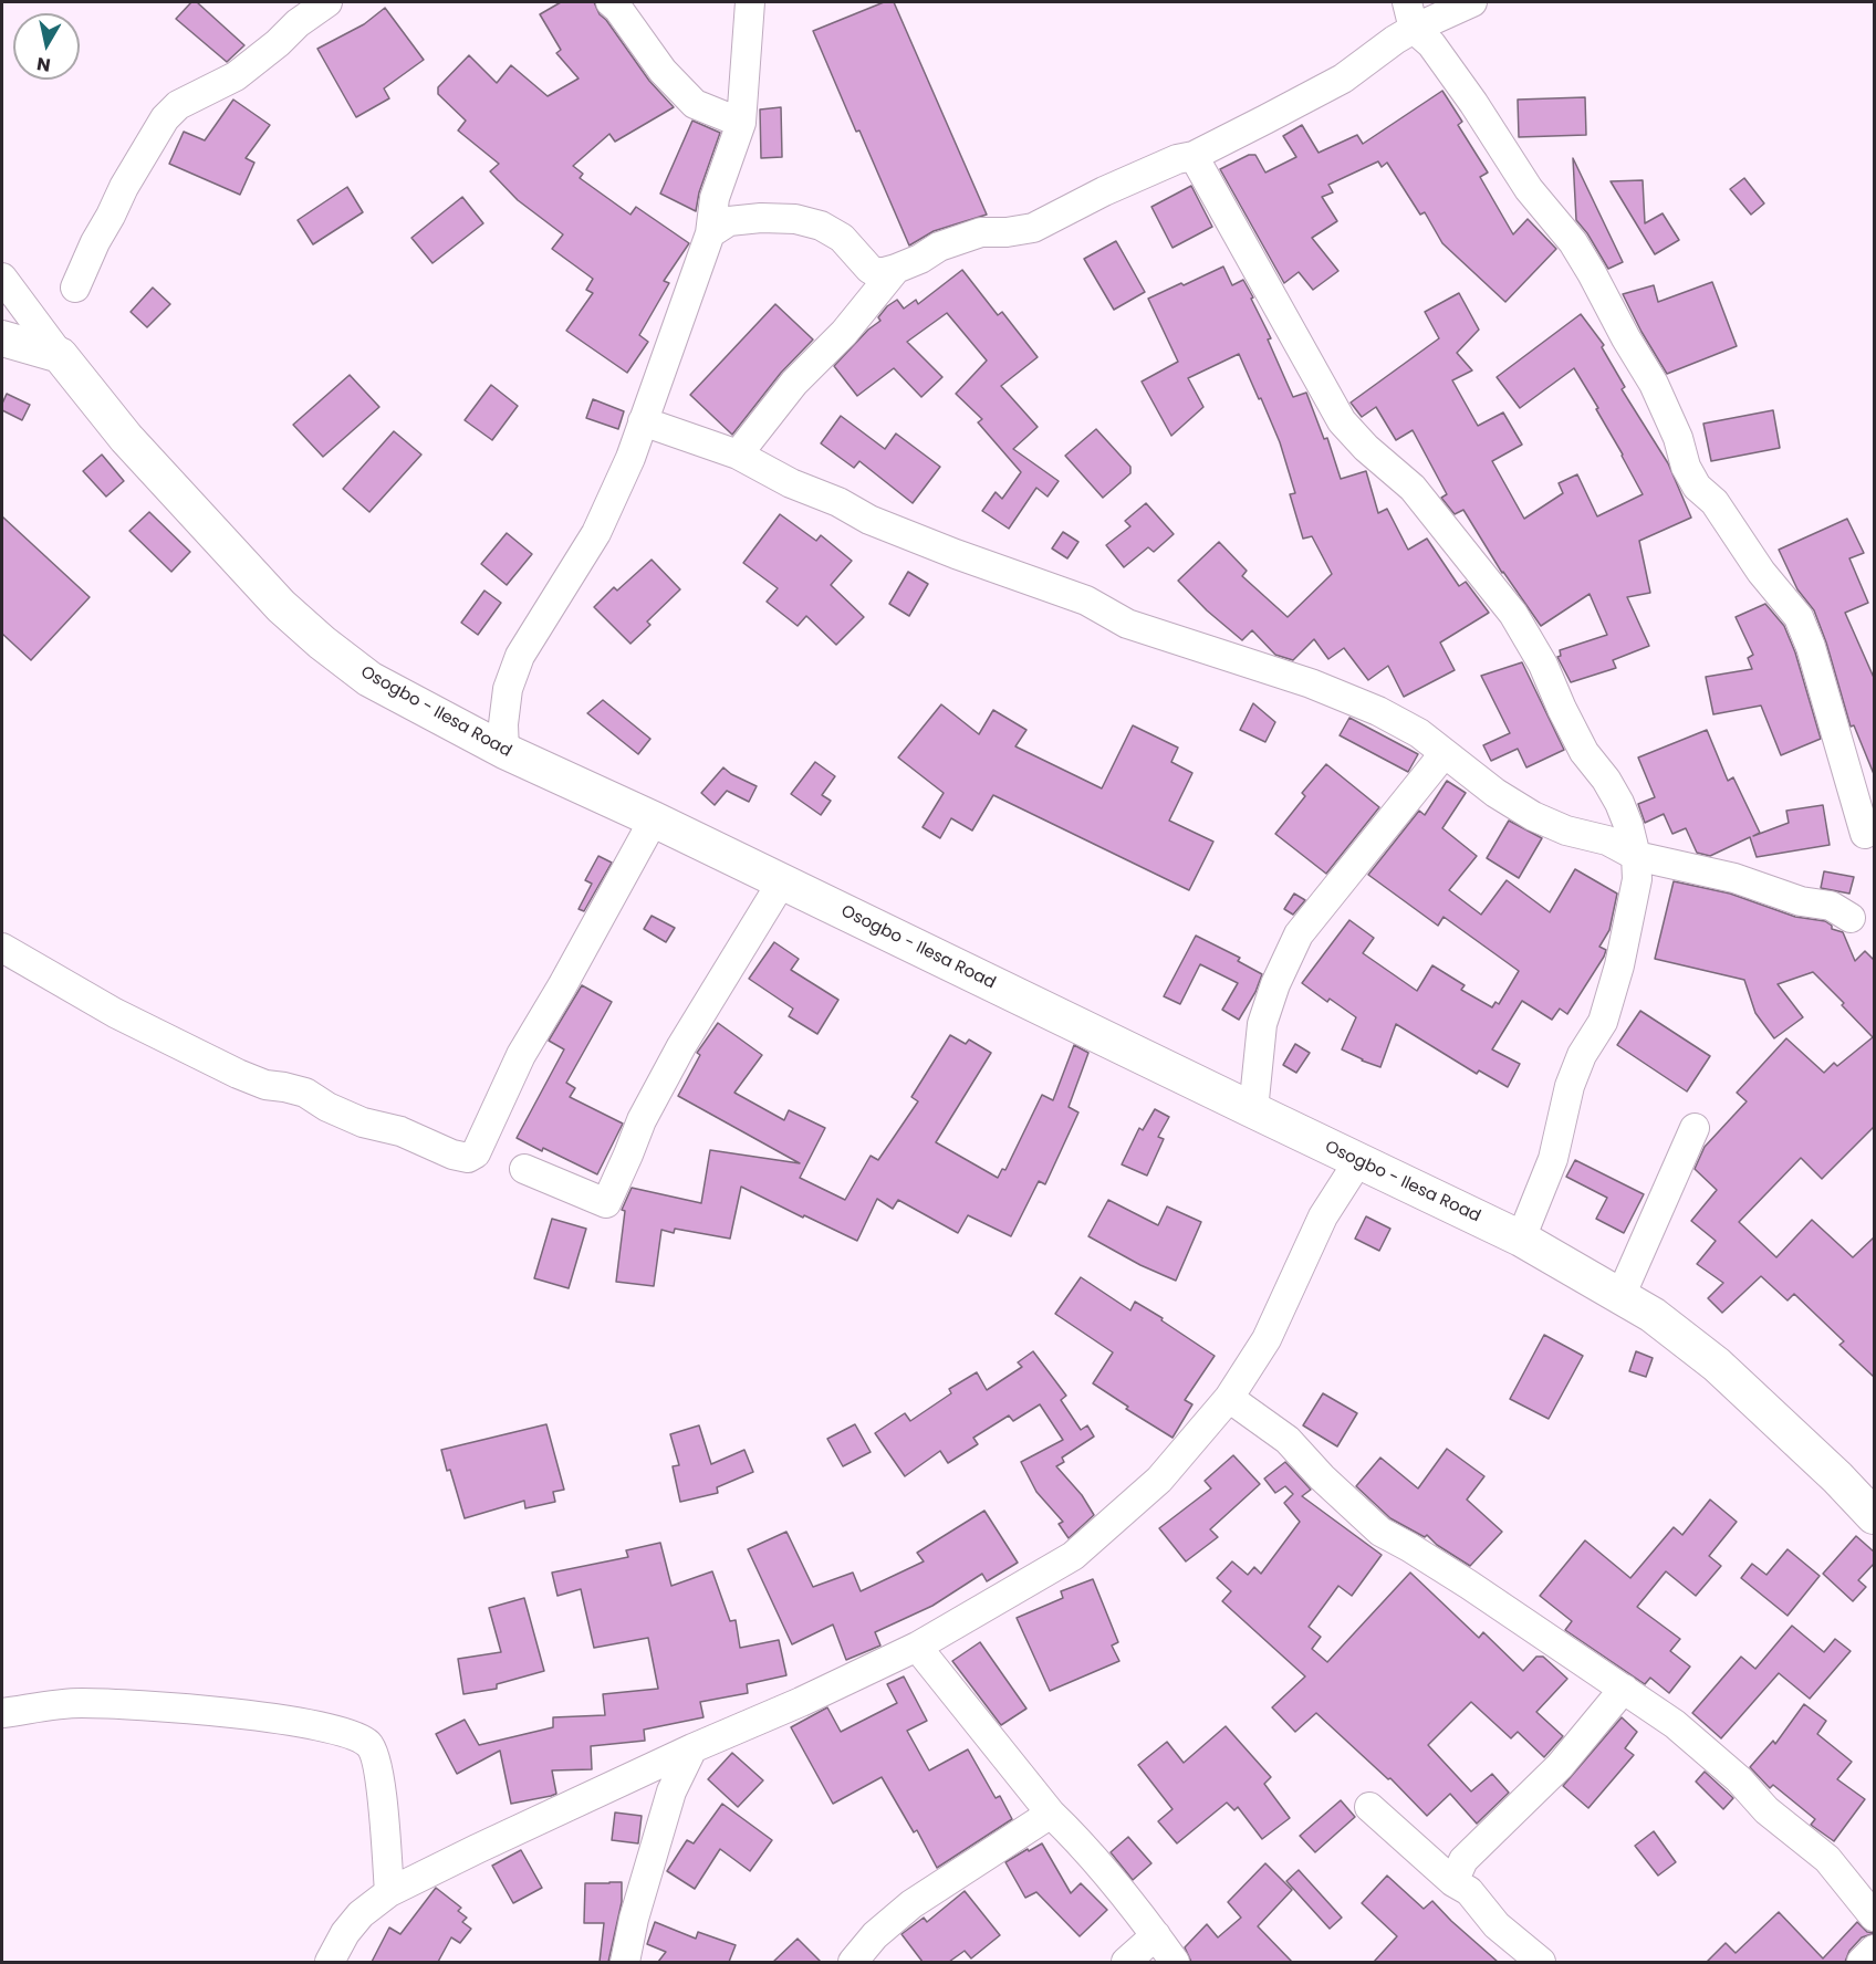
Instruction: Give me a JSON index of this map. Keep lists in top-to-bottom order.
{
  "streets": {
    "main road": ["Osogbo - Ilesa Road"]
  },
  "north": "bottom"
}
